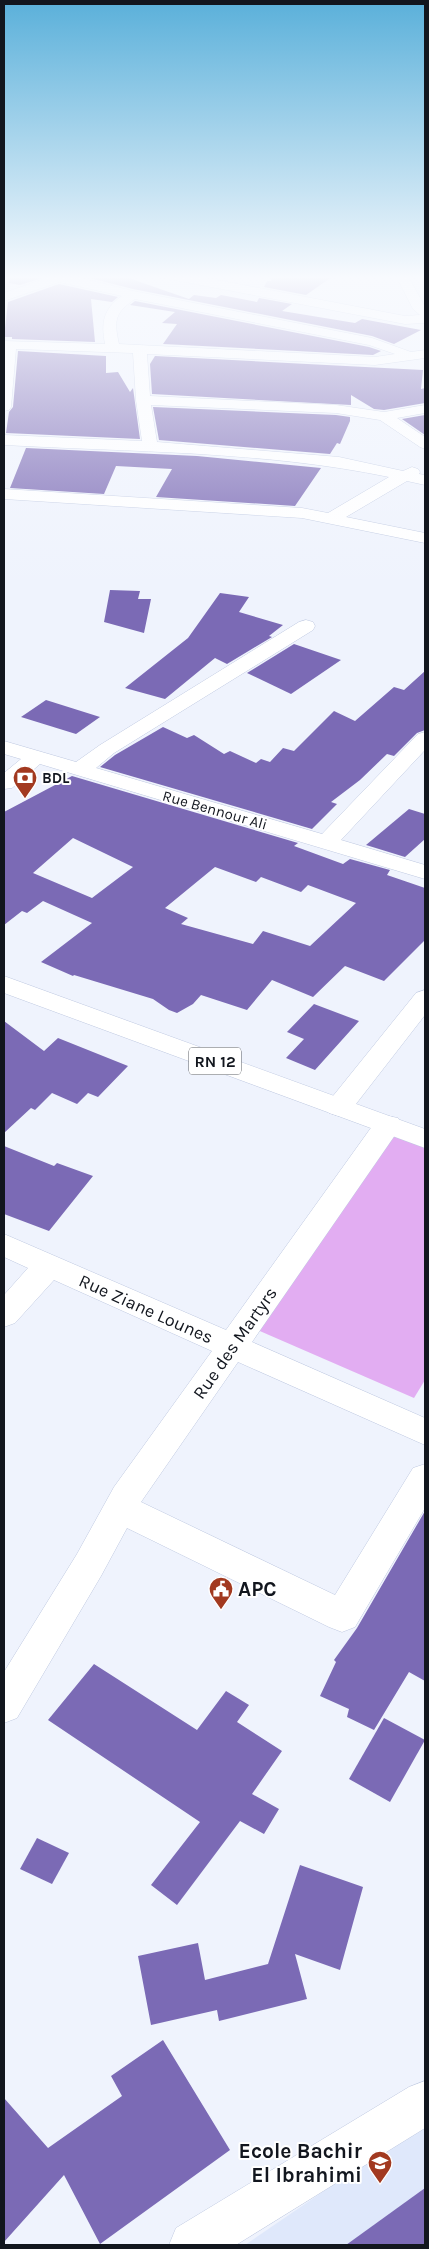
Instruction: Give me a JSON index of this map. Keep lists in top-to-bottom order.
{
  "streets": {
    "street": [
      "Rue Bennour Ali",
      "RN 12",
      "Rue Ziane Lounes",
      "Rue des Martyrs"
    ]
  },
  "crossings": [
    ["RN 12", "Rue des Martyrs"],
    ["Rue Ziane Lounes", "Rue des Martyrs"]
  ],
  "places": {
    "bank": ["BDL"],
    "public building": ["APC"],
    "school or university": ["Ecole Bachir El Ibrahimi"]
  }
}
